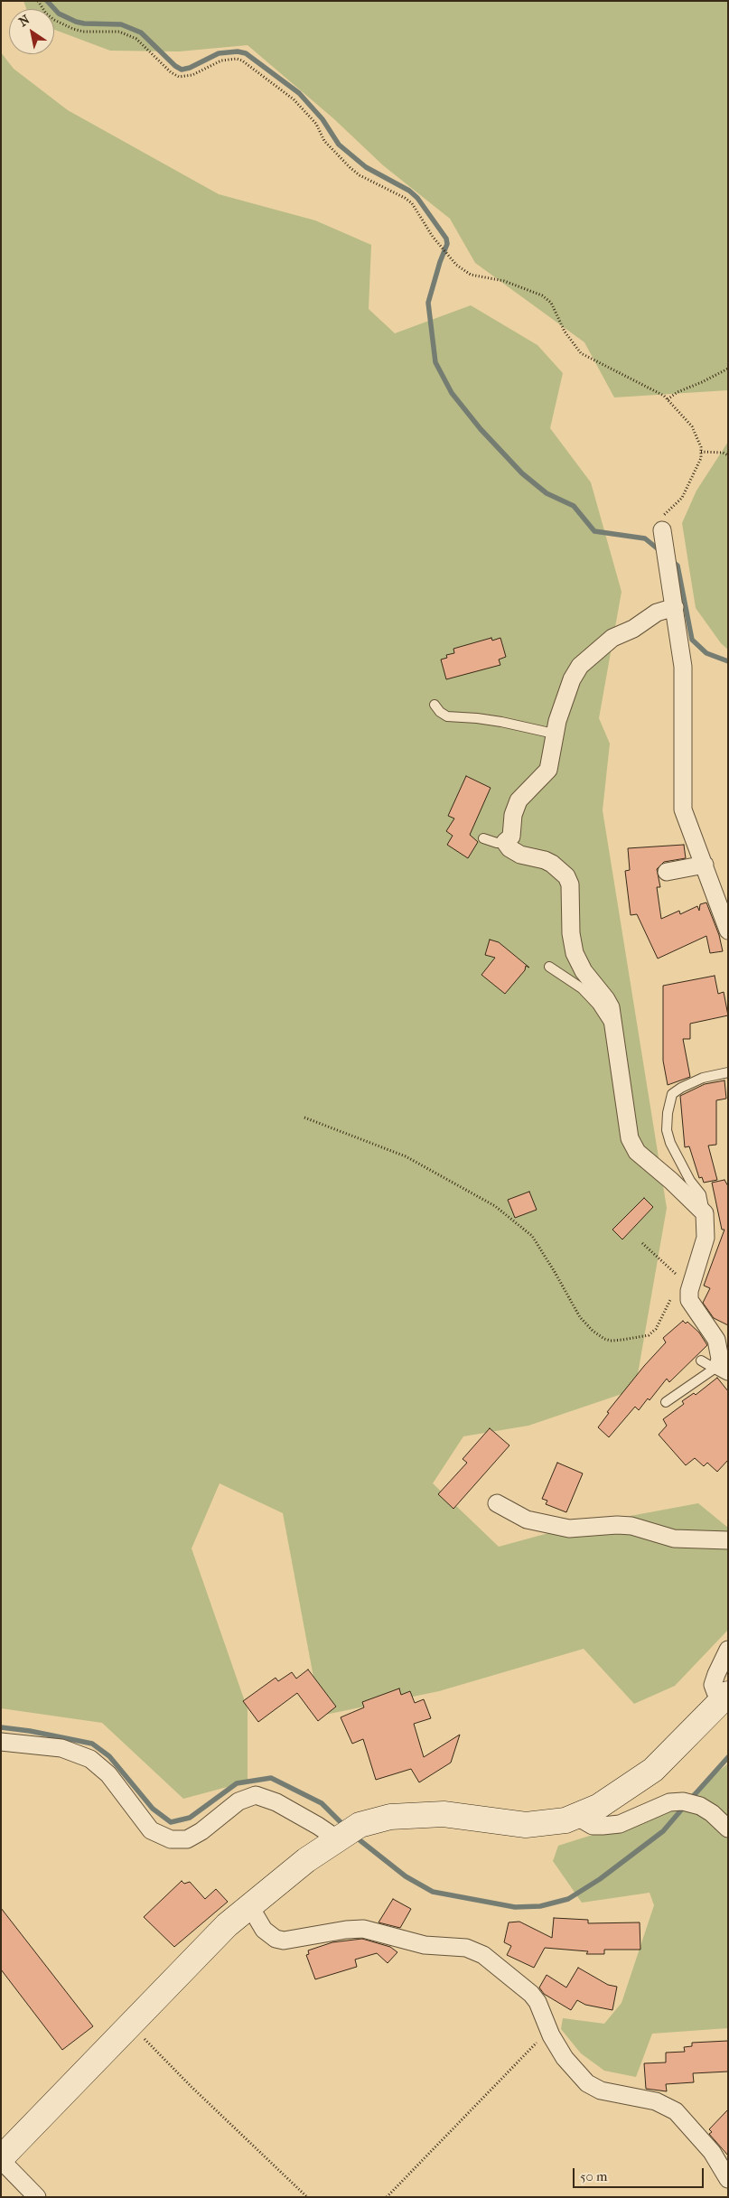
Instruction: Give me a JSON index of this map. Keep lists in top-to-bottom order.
{
  "scale_bar": "50 m",
  "north": "top left"
}
